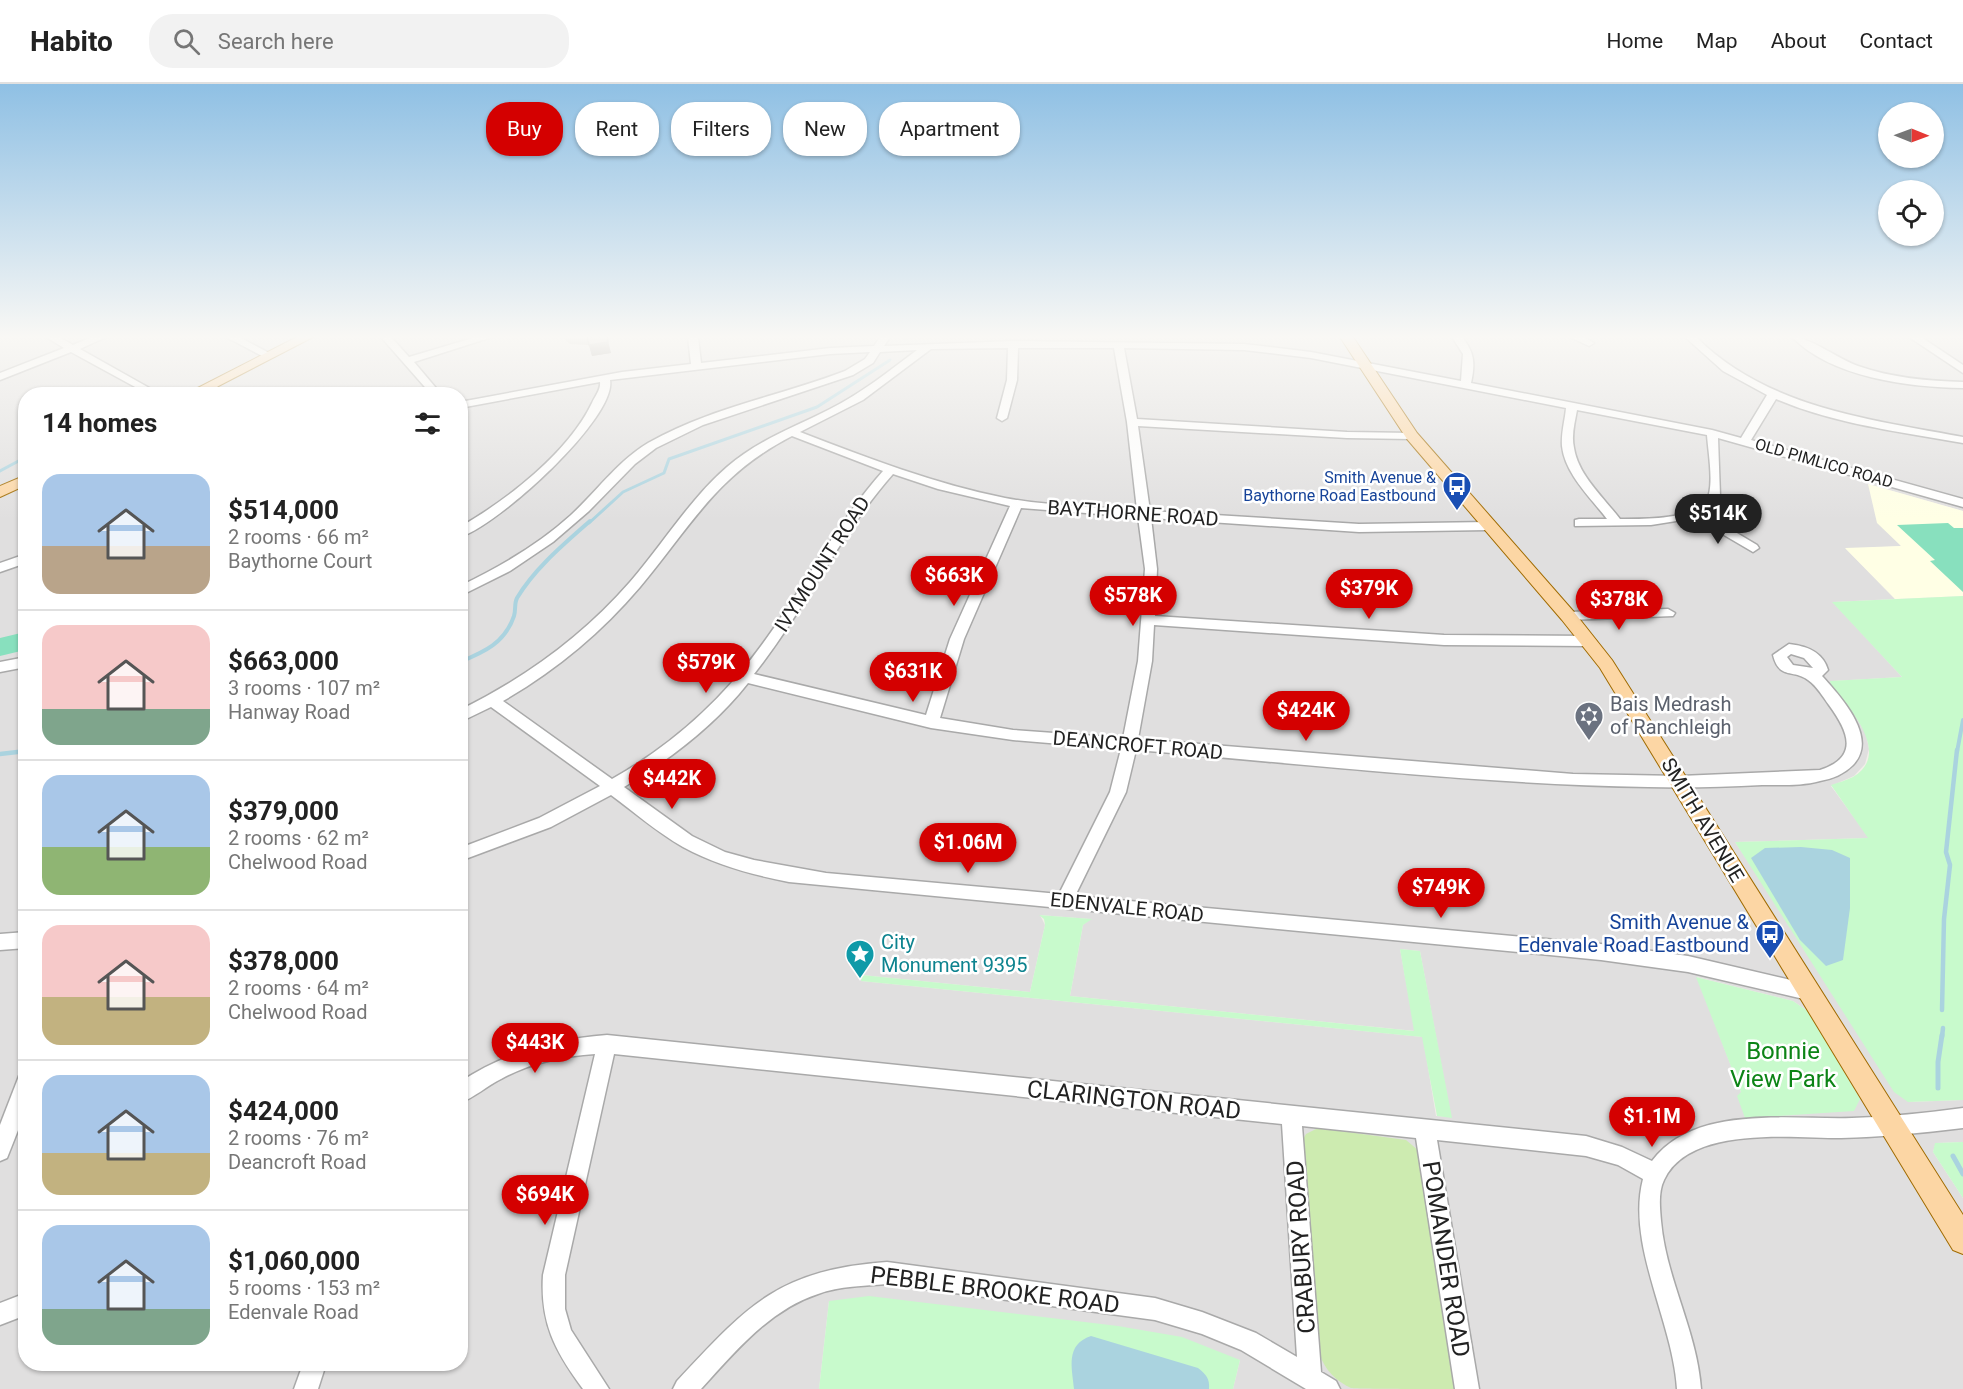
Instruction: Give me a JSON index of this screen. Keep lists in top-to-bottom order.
{
  "streets": {
    "main road": ["SMITH AVENUE"],
    "street": [
      "OLD PIMLICO ROAD",
      "BAYTHORNE ROAD",
      "IVYMOUNT ROAD",
      "DEANCROFT ROAD",
      "EDENVALE ROAD",
      "CLARINGTON ROAD",
      "CRABURY ROAD",
      "POMANDER ROAD",
      "PEBBLE BROOKE ROAD"
    ]
  },
  "crossings": [
    ["BAYTHORNE ROAD", "IVYMOUNT ROAD"],
    ["BAYTHORNE ROAD", "SMITH AVENUE"],
    ["IVYMOUNT ROAD", "DEANCROFT ROAD"],
    ["IVYMOUNT ROAD", "EDENVALE ROAD"],
    ["DEANCROFT ROAD", "SMITH AVENUE"],
    ["SMITH AVENUE", "EDENVALE ROAD"],
    ["CLARINGTON ROAD", "CRABURY ROAD"],
    ["CLARINGTON ROAD", "POMANDER ROAD"],
    ["CRABURY ROAD", "PEBBLE BROOKE ROAD"]
  ],
  "parks": ["Bonnie View Park"],
  "places": {
    "bus stop": ["Smith Avenue & Baythorne Road Eastbound", "Smith Avenue & Edenvale Road Eastbound"],
    "synagogue": ["Bais Medrash of Ranchleigh"],
    "place": ["City Monument 9395"]
  },
  "north": "right",
  "page": {
    "header": "Habito",
    "search": "Search here",
    "nav": [
      "Home",
      "Map",
      "About",
      "Contact"
    ],
    "chip": [
      "Buy",
      "Rent",
      "Filters",
      "New",
      "Apartment"
    ],
    "heading": "14 homes",
    "list": [
      {
        "name": "$514,000",
        "note": "2 rooms · 66 m² · Baythorne Court"
      },
      {
        "name": "$663,000",
        "note": "3 rooms · 107 m² · Hanway Road"
      },
      {
        "name": "$379,000",
        "note": "2 rooms · 62 m² · Chelwood Road"
      },
      {
        "name": "$378,000",
        "note": "2 rooms · 64 m² · Chelwood Road"
      },
      {
        "name": "$424,000",
        "note": "2 rooms · 76 m² · Deancroft Road"
      },
      {
        "name": "$1,060,000",
        "note": "5 rooms · 153 m² · Edenvale Road"
      }
    ],
    "price": [
      "$514K",
      "$663K",
      "$379K",
      "$578K",
      "$378K",
      "$579K",
      "$631K",
      "$424K",
      "$442K",
      "$1.06M",
      "$749K",
      "$443K",
      "$1.1M",
      "$694K"
    ]
  }
}
